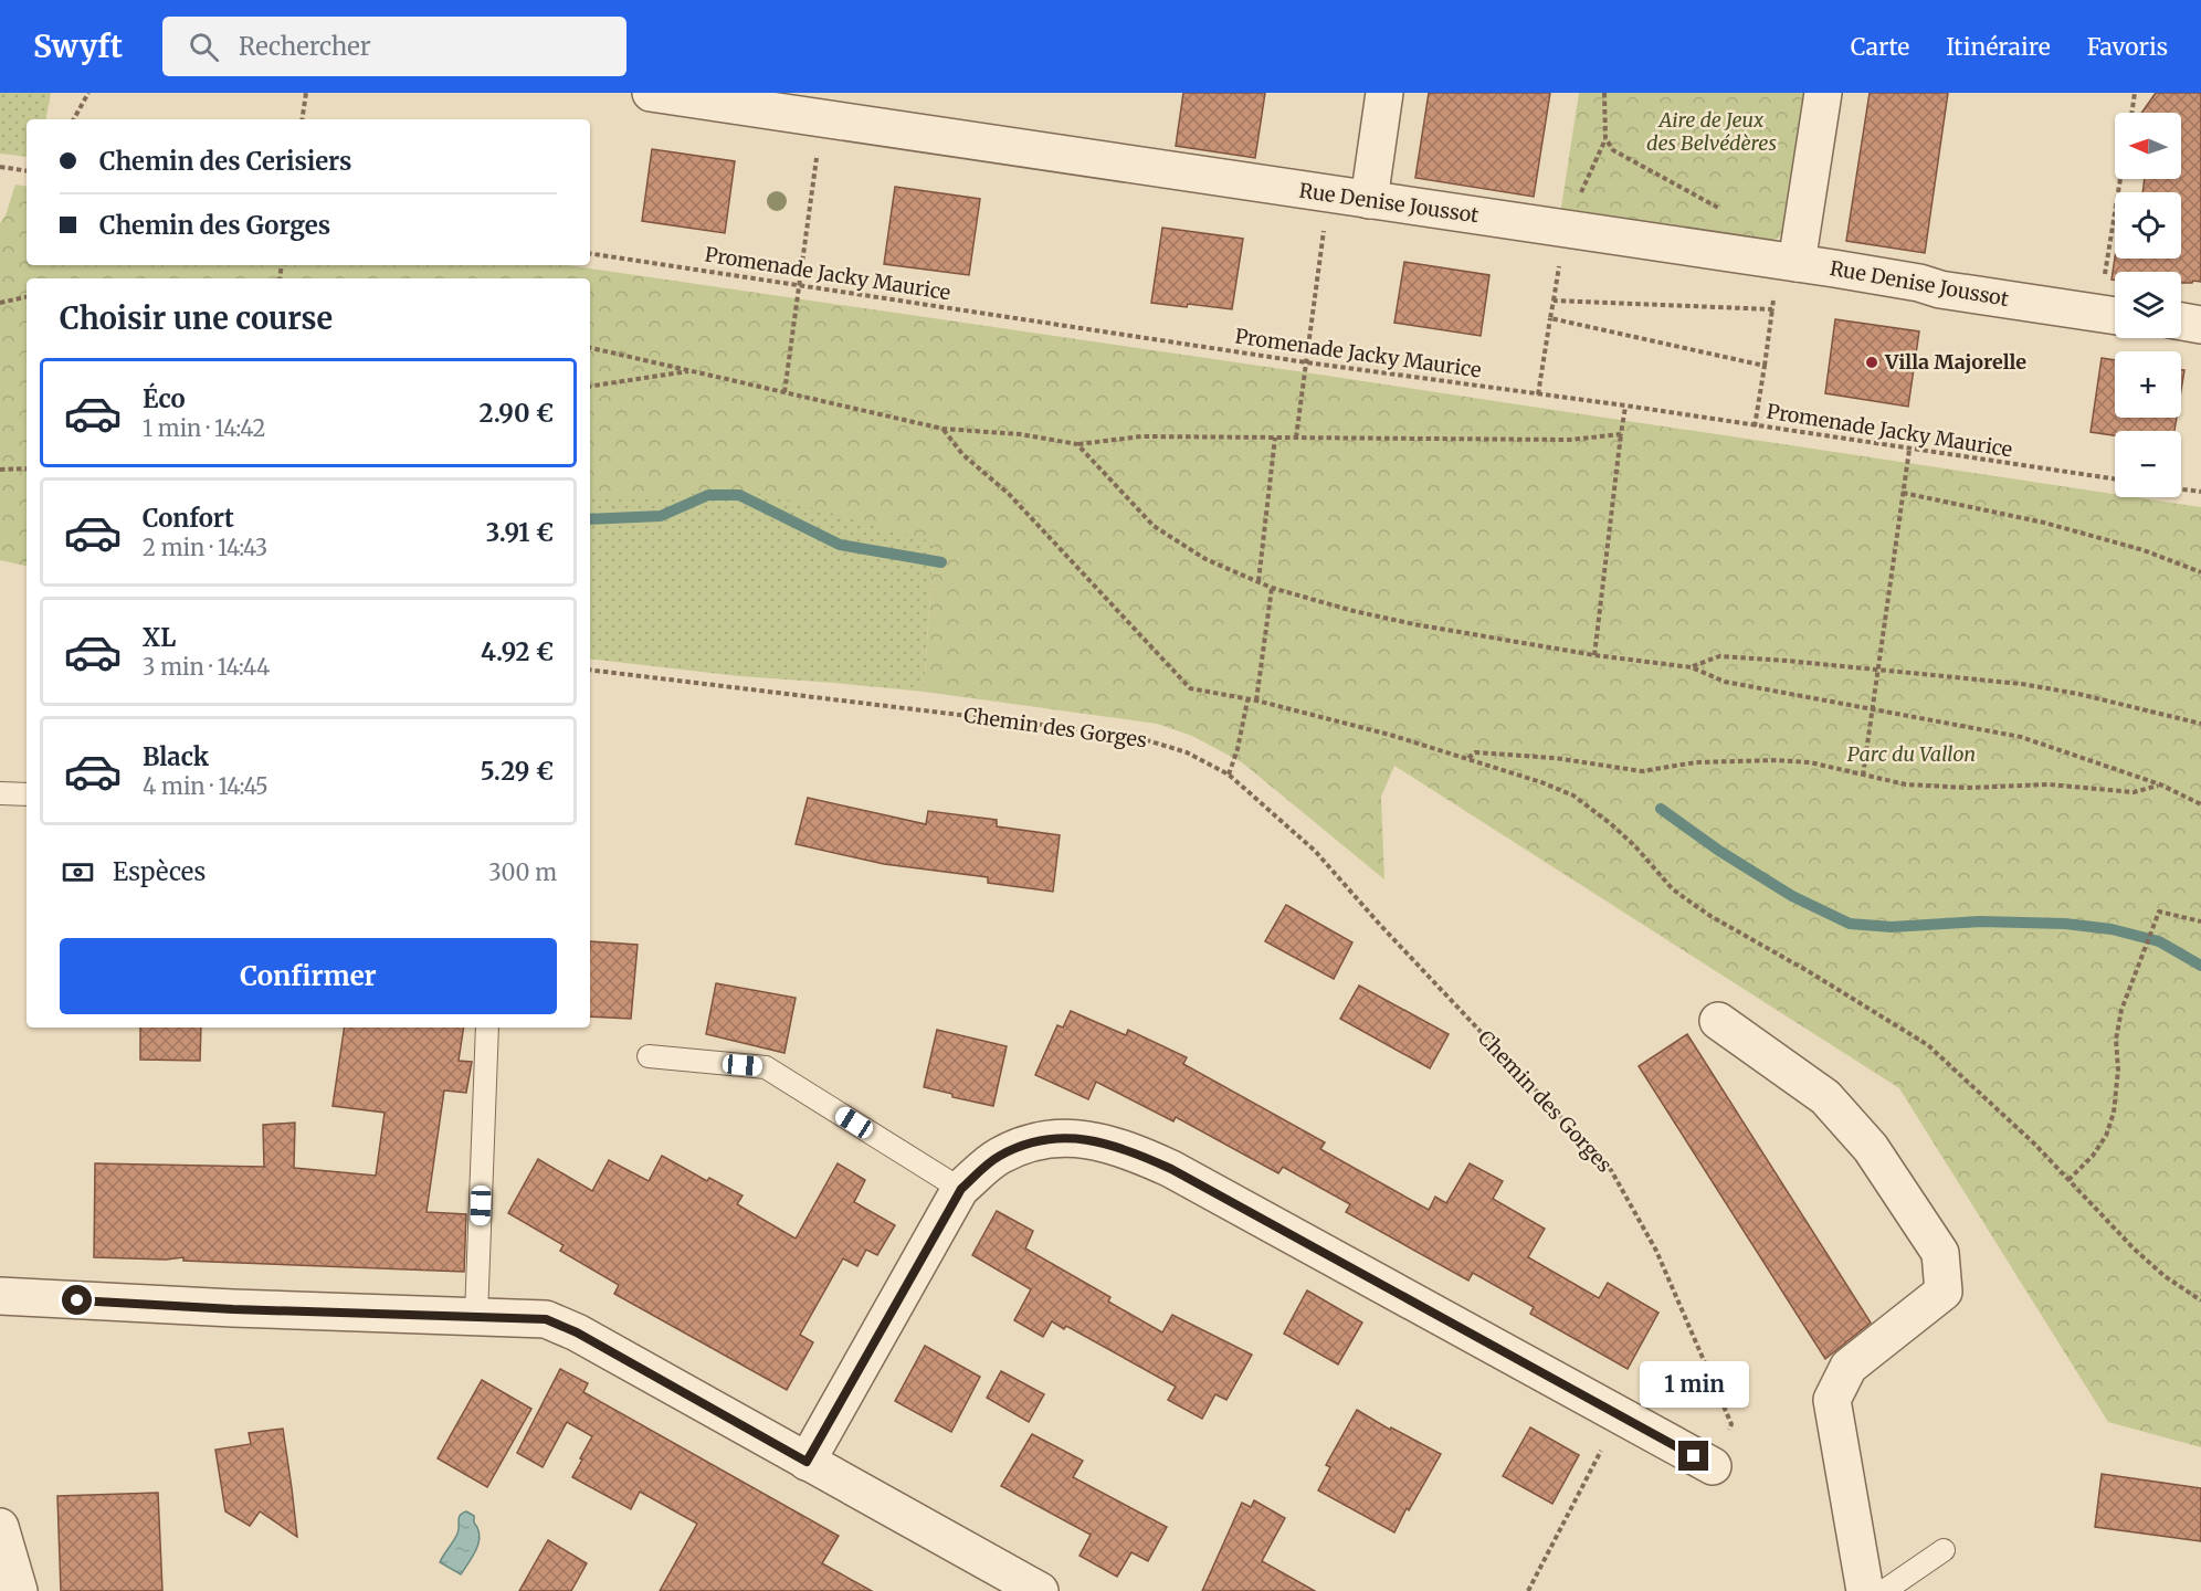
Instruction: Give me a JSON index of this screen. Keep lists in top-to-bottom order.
{
  "streets": {
    "street": ["Rue Denise Joussot"],
    "path": ["Promenade Jacky Maurice", "Chemin des Gorges"]
  },
  "parks": ["Aire de Jeux des Belvédères", "Parc du Vallon"],
  "places": ["Villa Majorelle"],
  "north": "left",
  "page": {
    "header": "Swyft",
    "search": "Rechercher",
    "nav": ["Carte", "Itinéraire", "Favoris"],
    "map_buttons": ["+", "−"],
    "banner": ["Chemin des Cerisiers", "Chemin des Gorges"],
    "heading": "Choisir une course",
    "list": [
      {
        "name": "Éco",
        "note": "1 min · 14:42",
        "value": "2.90 €"
      },
      {
        "name": "Confort",
        "note": "2 min · 14:43",
        "value": "3.91 €"
      },
      {
        "name": "XL",
        "note": "3 min · 14:44",
        "value": "4.92 €"
      },
      {
        "name": "Black",
        "note": "4 min · 14:45",
        "value": "5.29 €"
      }
    ],
    "pay": ["Espèces", "300 m"],
    "buttons": "Confirmer",
    "bubble": "1 min"
  }
}
